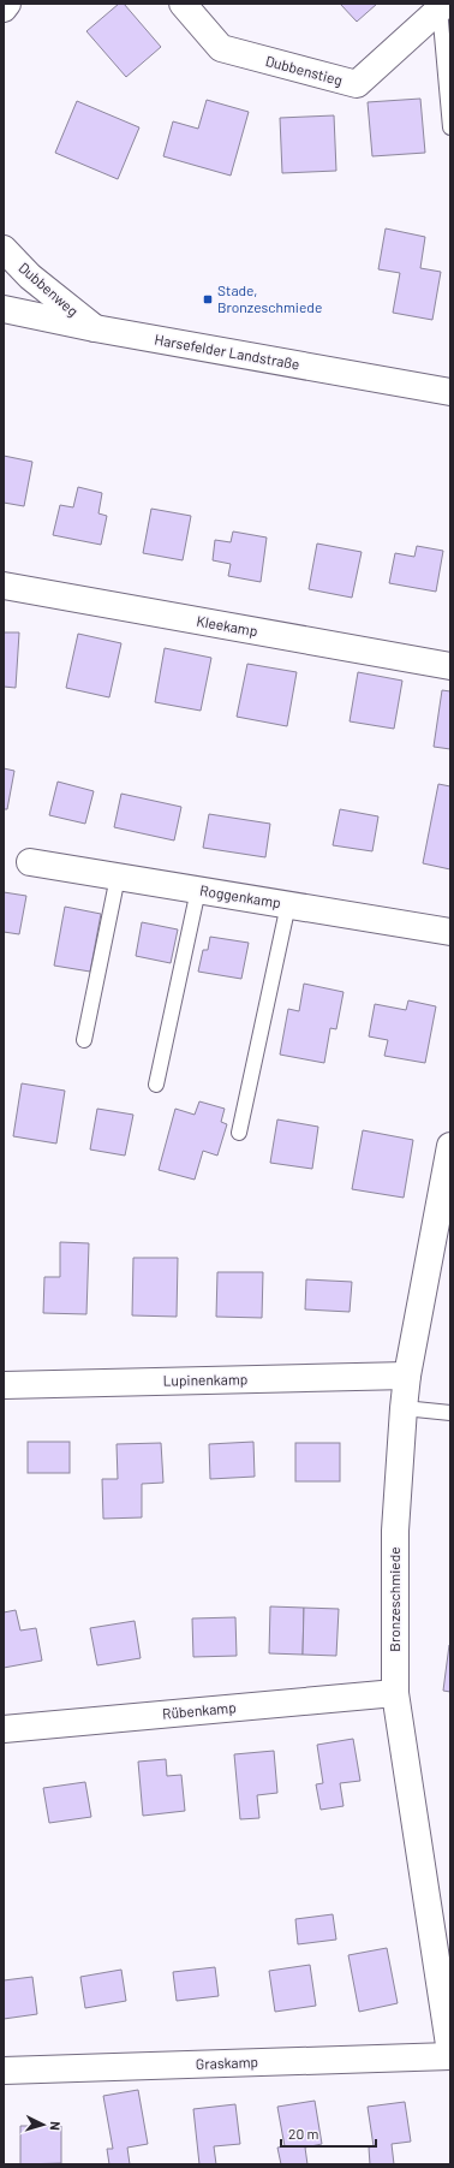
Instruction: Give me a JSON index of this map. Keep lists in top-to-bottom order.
{
  "streets": {
    "street": [
      "Dubbenstieg",
      "Dubbenweg",
      "Harsefelder Landstraße",
      "Kleekamp",
      "Roggenkamp",
      "Lupinenkamp",
      "Bronzeschmiede",
      "Rübenkamp",
      "Graskamp"
    ]
  },
  "crossings": [
    ["Dubbenweg", "Harsefelder Landstraße"],
    ["Lupinenkamp", "Bronzeschmiede"],
    ["Bronzeschmiede", "Rübenkamp"]
  ],
  "places": {
    "transit": ["Stade, Bronzeschmiede"]
  },
  "scale_bar": "20 m",
  "north": "right"
}
